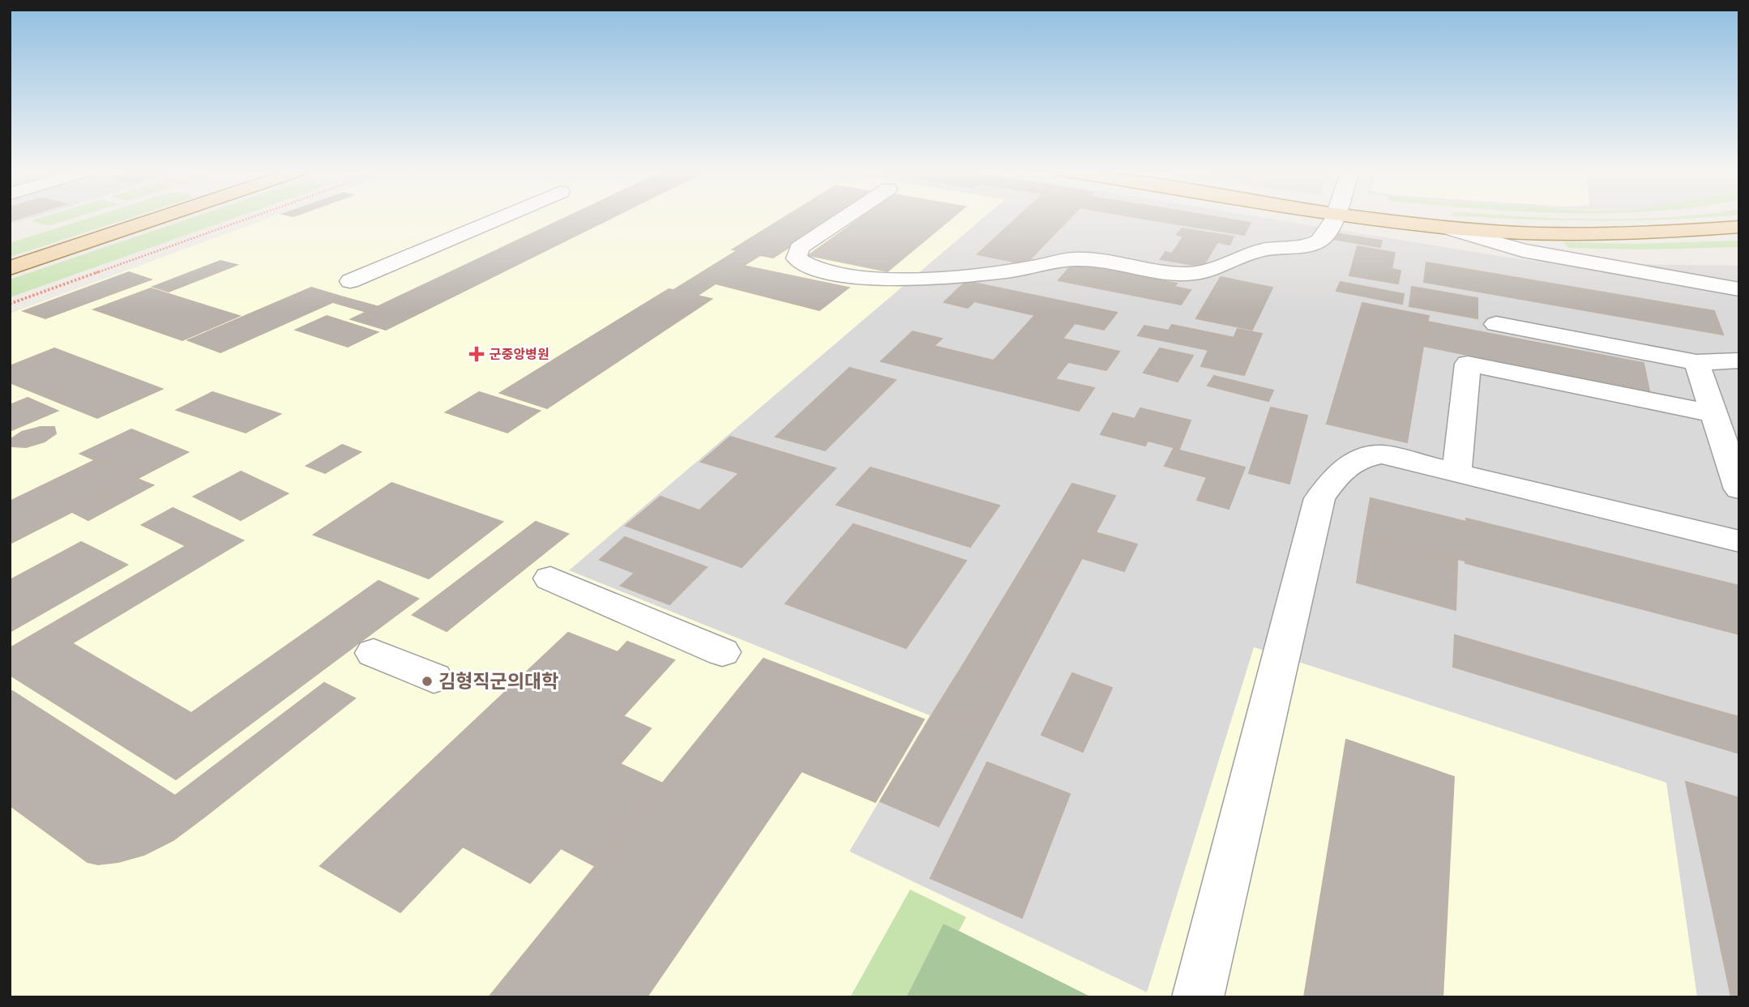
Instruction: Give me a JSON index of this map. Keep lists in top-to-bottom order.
{
  "places": {
    "health": ["군중앙병원"],
    "other": ["김형직군의대학"]
  }
}
